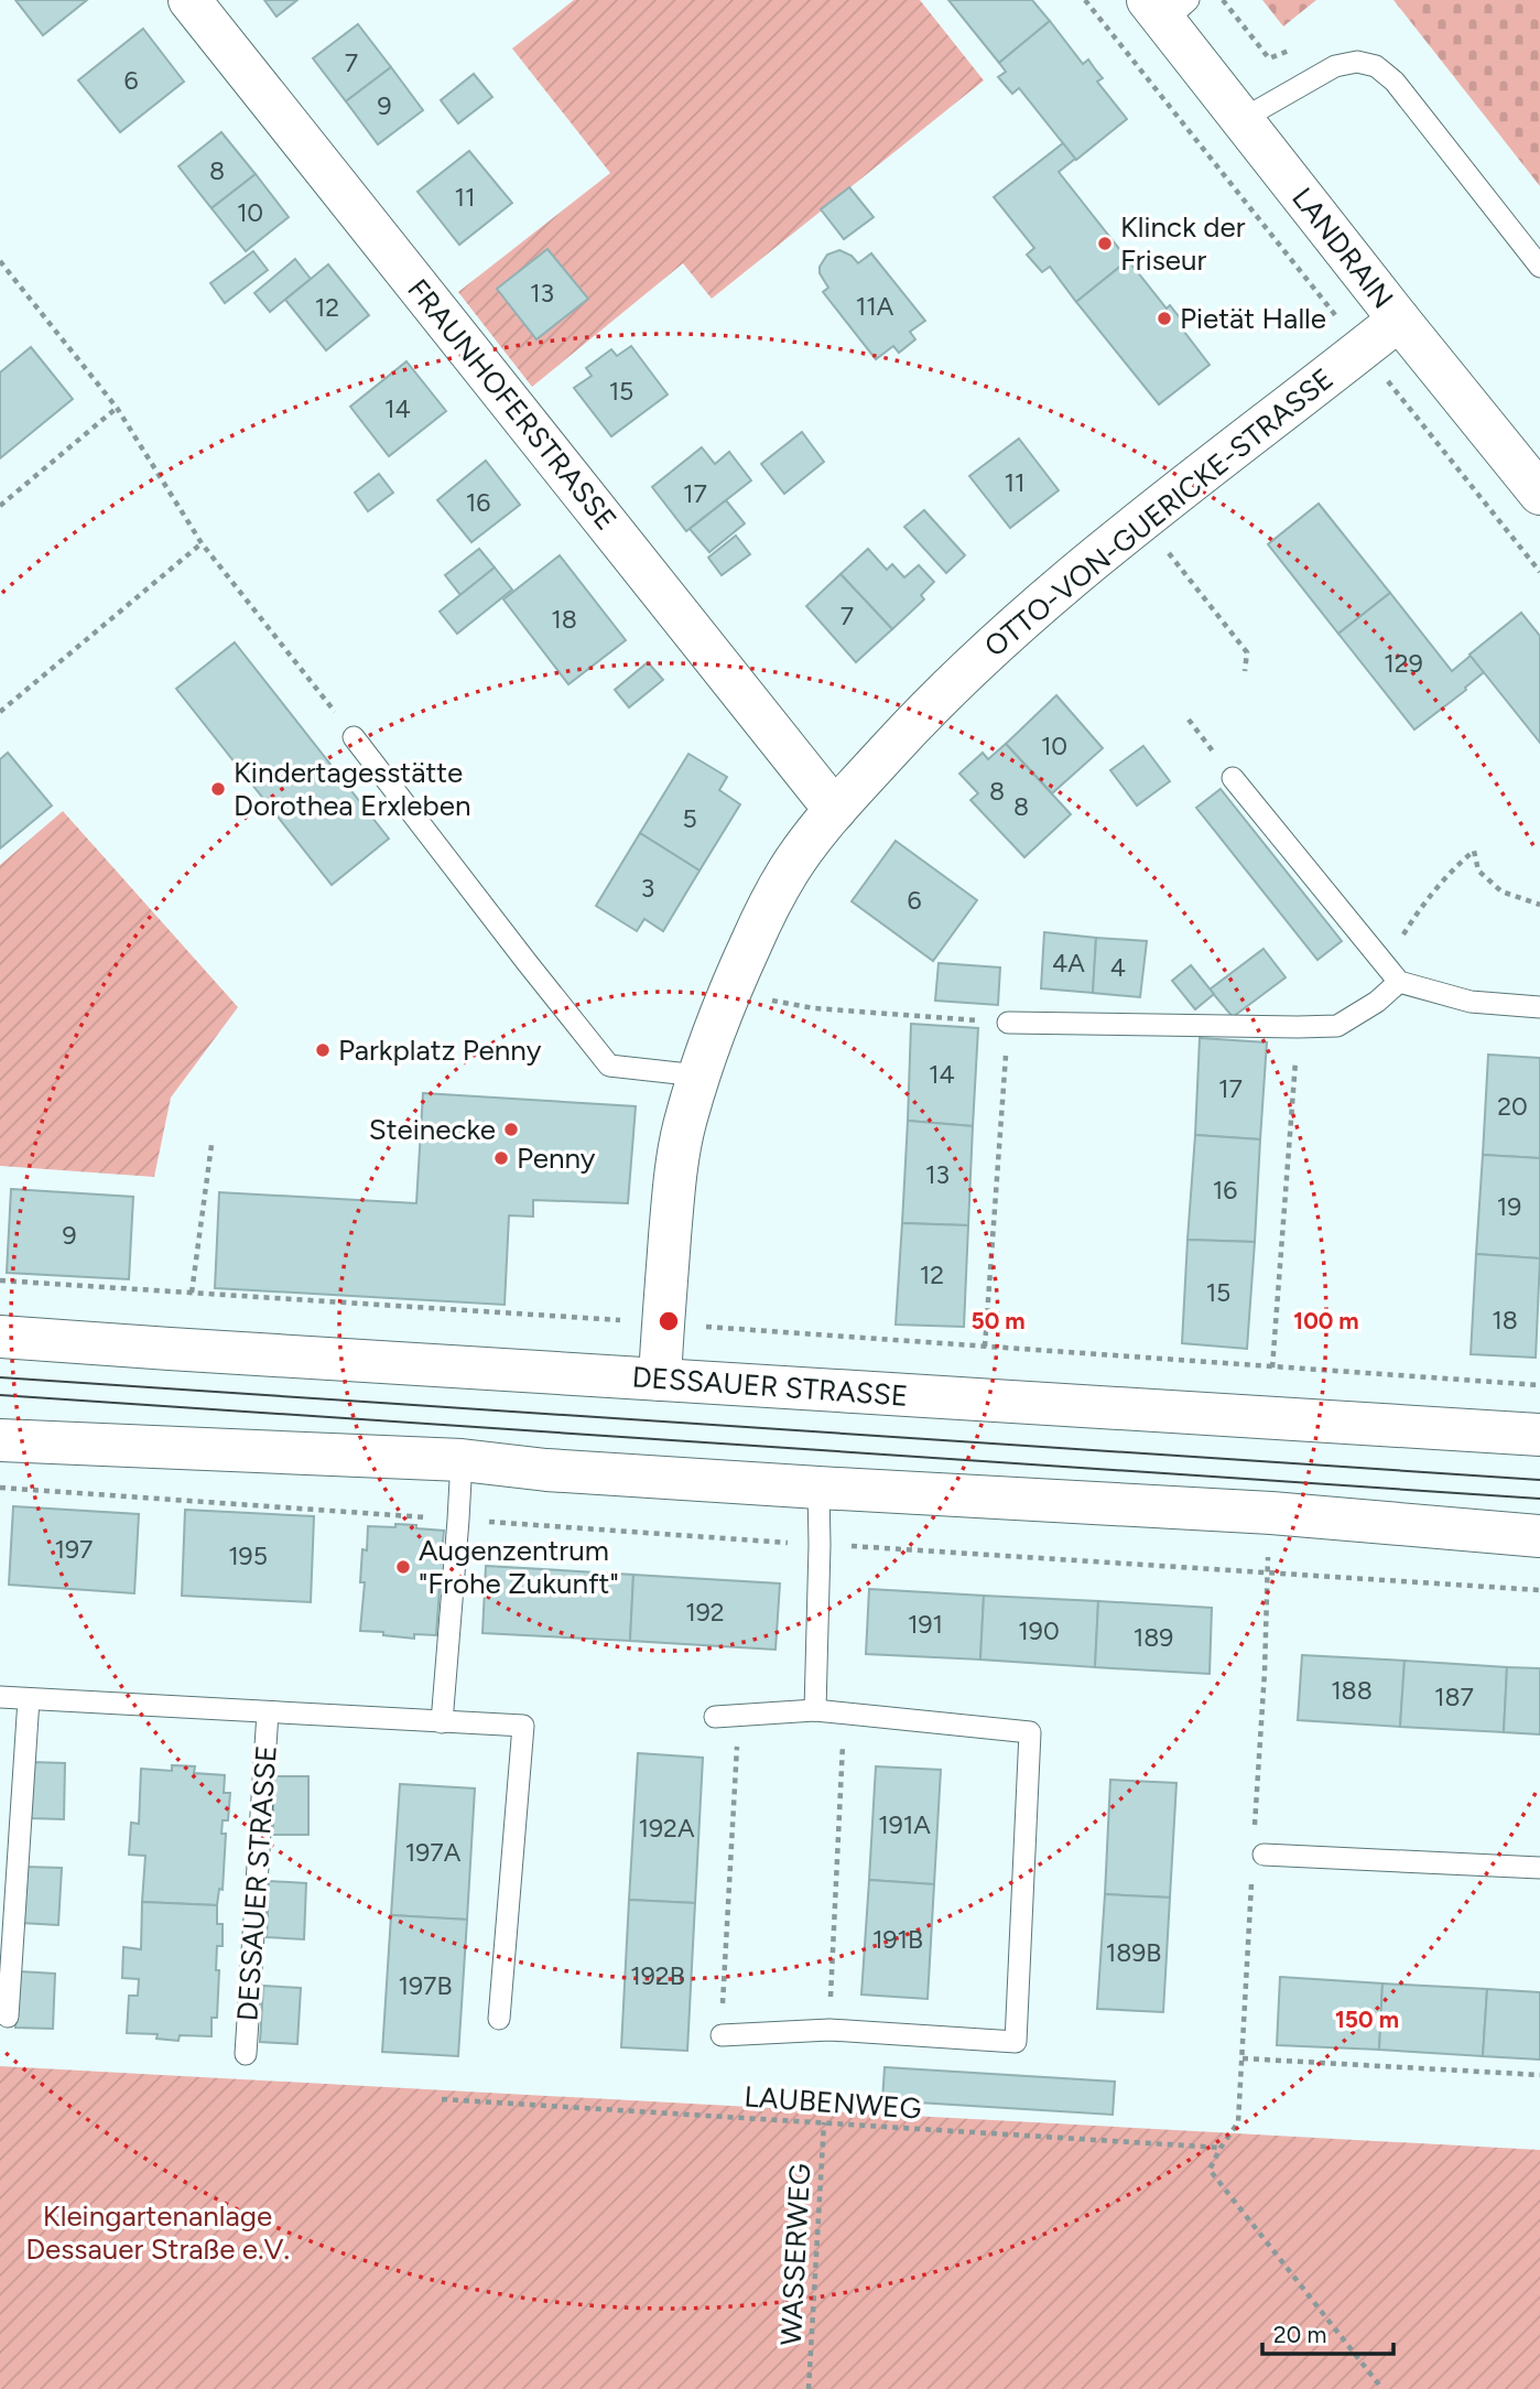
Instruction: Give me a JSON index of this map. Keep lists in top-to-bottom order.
{
  "streets": {
    "main road": [
      "LANDRAIN",
      "FRAUNHOFERSTRASSE",
      "OTTO-VON-GUERICKE-STRASSE",
      "DESSAUER STRASSE"
    ],
    "path": ["LAUBENWEG", "WASSERWEG"]
  },
  "crossings": [
    ["LANDRAIN", "OTTO-VON-GUERICKE-STRASSE"],
    ["FRAUNHOFERSTRASSE", "OTTO-VON-GUERICKE-STRASSE"],
    ["OTTO-VON-GUERICKE-STRASSE", "DESSAUER STRASSE"],
    ["LAUBENWEG", "WASSERWEG"]
  ],
  "parks": ["Kleingartenanlage Dessauer Straße e.V."],
  "places": [
    "Klinck der Friseur",
    "Pietät Halle",
    "Kindertagesstätte Dorothea Erxleben",
    "Parkplatz Penny",
    "Steinecke",
    "Penny",
    "Augenzentrum \"Frohe Zukunft\""
  ],
  "house_numbers": [
    "7",
    "6",
    "9",
    "8",
    "11",
    "10",
    "13",
    "11A",
    "12",
    "15",
    "14",
    "11",
    "17",
    "16",
    "7",
    "18",
    "129",
    "10",
    "8",
    "8",
    "5",
    "3",
    "6",
    "4A",
    "4",
    "14",
    "17",
    "20",
    "13",
    "16",
    "19",
    "9",
    "12",
    "15",
    "18",
    "197",
    "195",
    "192",
    "191",
    "190",
    "189",
    "188",
    "187",
    "191A",
    "192A",
    "197A",
    "191B",
    "189B",
    "192B",
    "197B"
  ],
  "scale_bar": "20 m",
  "rings": ["50 m", "100 m", "150 m"]
}
